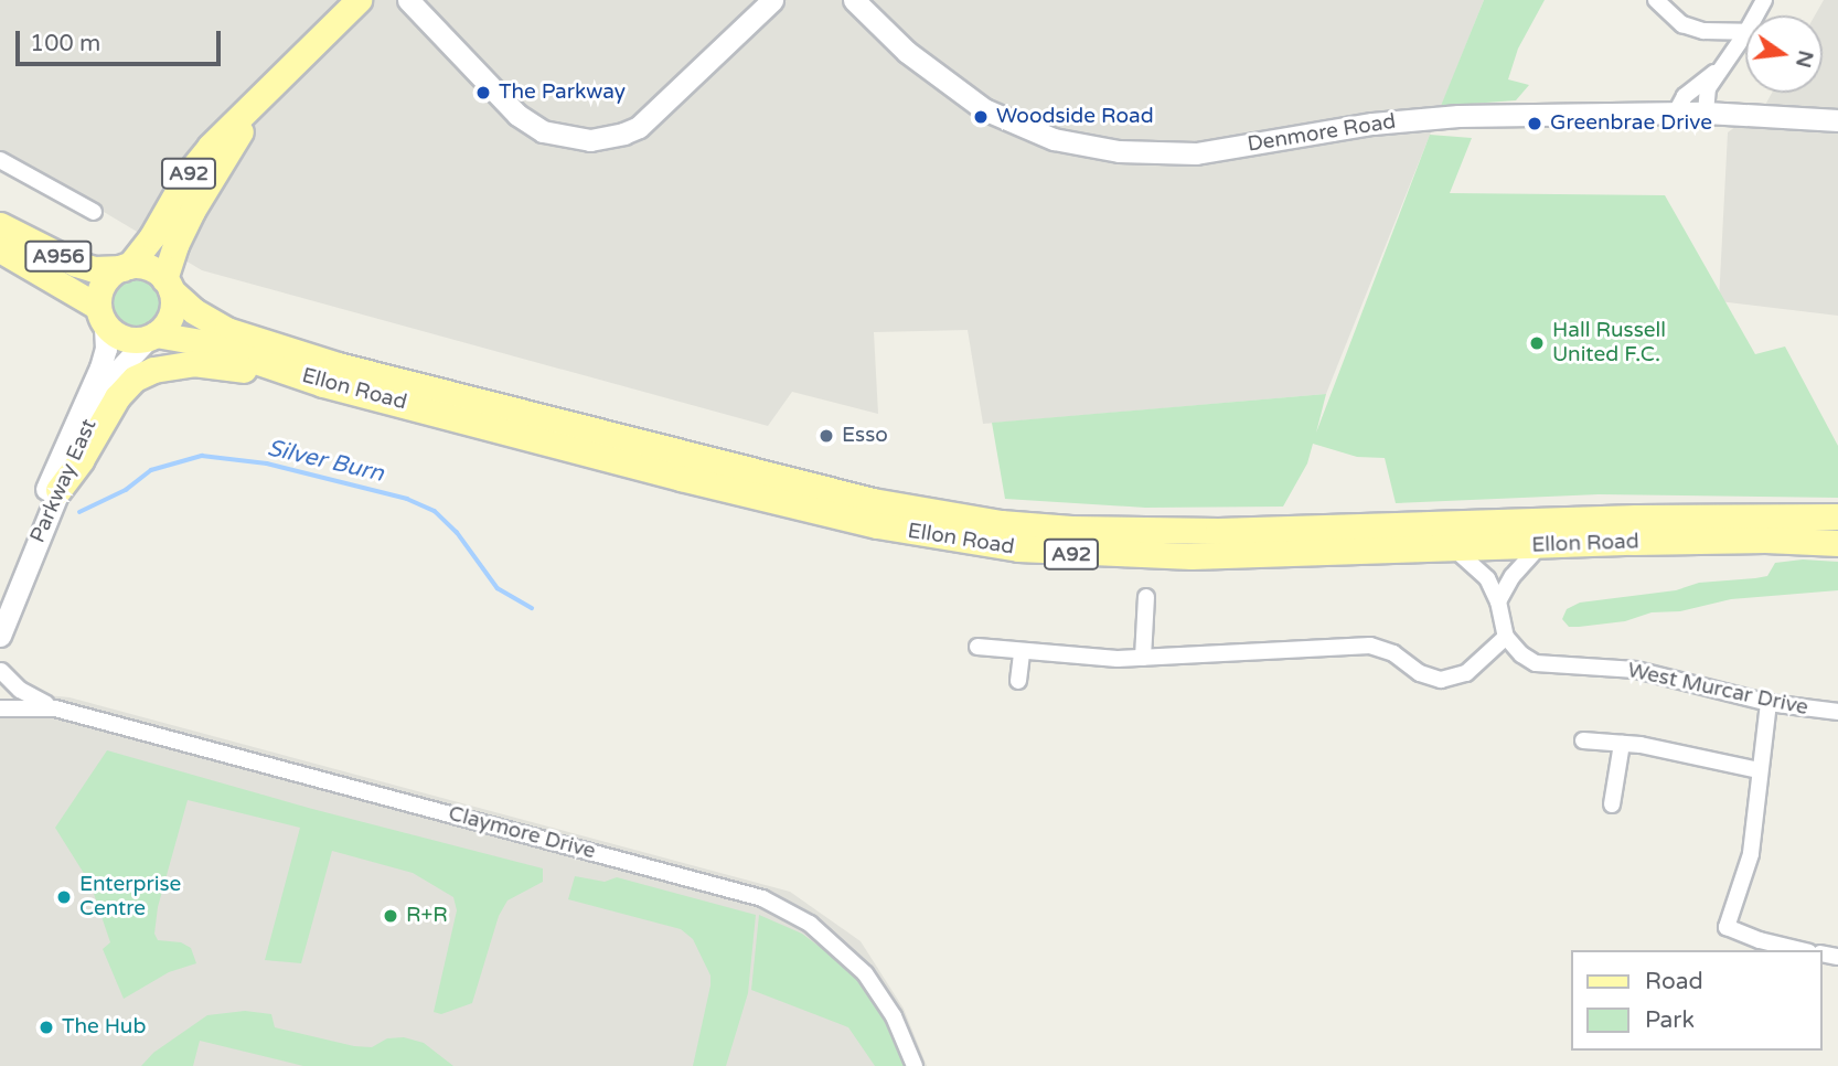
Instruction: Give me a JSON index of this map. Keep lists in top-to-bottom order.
{
  "streets": {
    "main road": ["A92", "A956", "Ellon Road"],
    "street": [
      "Denmore Road",
      "Parkway East",
      "West Murcar Drive",
      "Claymore Drive"
    ]
  },
  "crossings": [
    ["A92", "A956"],
    ["A92", "Ellon Road"],
    ["A92", "Parkway East"],
    ["A956", "Ellon Road"],
    ["A956", "Parkway East"],
    ["Ellon Road", "Parkway East"]
  ],
  "water": ["Silver Burn"],
  "places": [
    "The Parkway",
    "Woodside Road",
    "Greenbrae Drive",
    "Hall Russell United F.C.",
    "Esso",
    "Enterprise Centre",
    "R+R",
    "The Hub"
  ],
  "legend": ["Road", "Park"],
  "scale_bar": "100 m",
  "north": "right"
}
